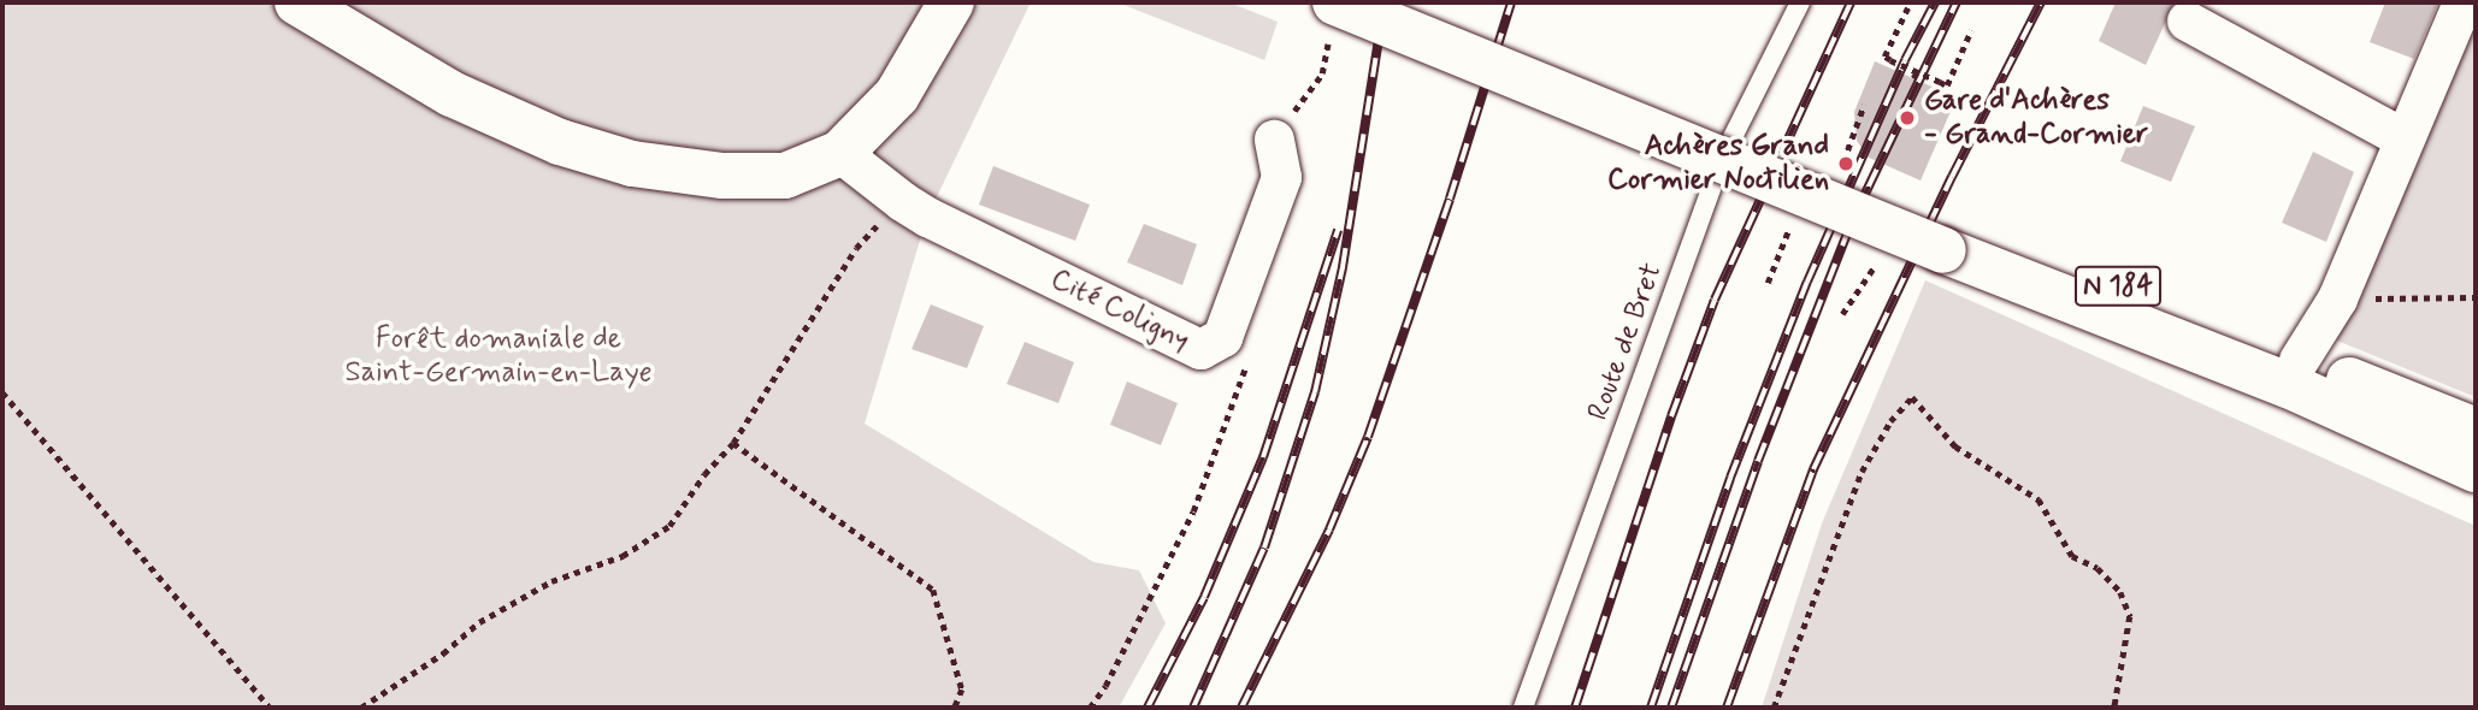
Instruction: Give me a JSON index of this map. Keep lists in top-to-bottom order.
{
  "streets": {
    "main road": ["N 184"],
    "street": ["Cité Coligny"],
    "lane": ["Route de Bret"]
  },
  "parks": ["Forêt domaniale de Saint-Germain-en-Laye"],
  "places": ["Gare d'Achères - Grand-Cormier", "Achères Grand Cormier Noctilien"]
}
